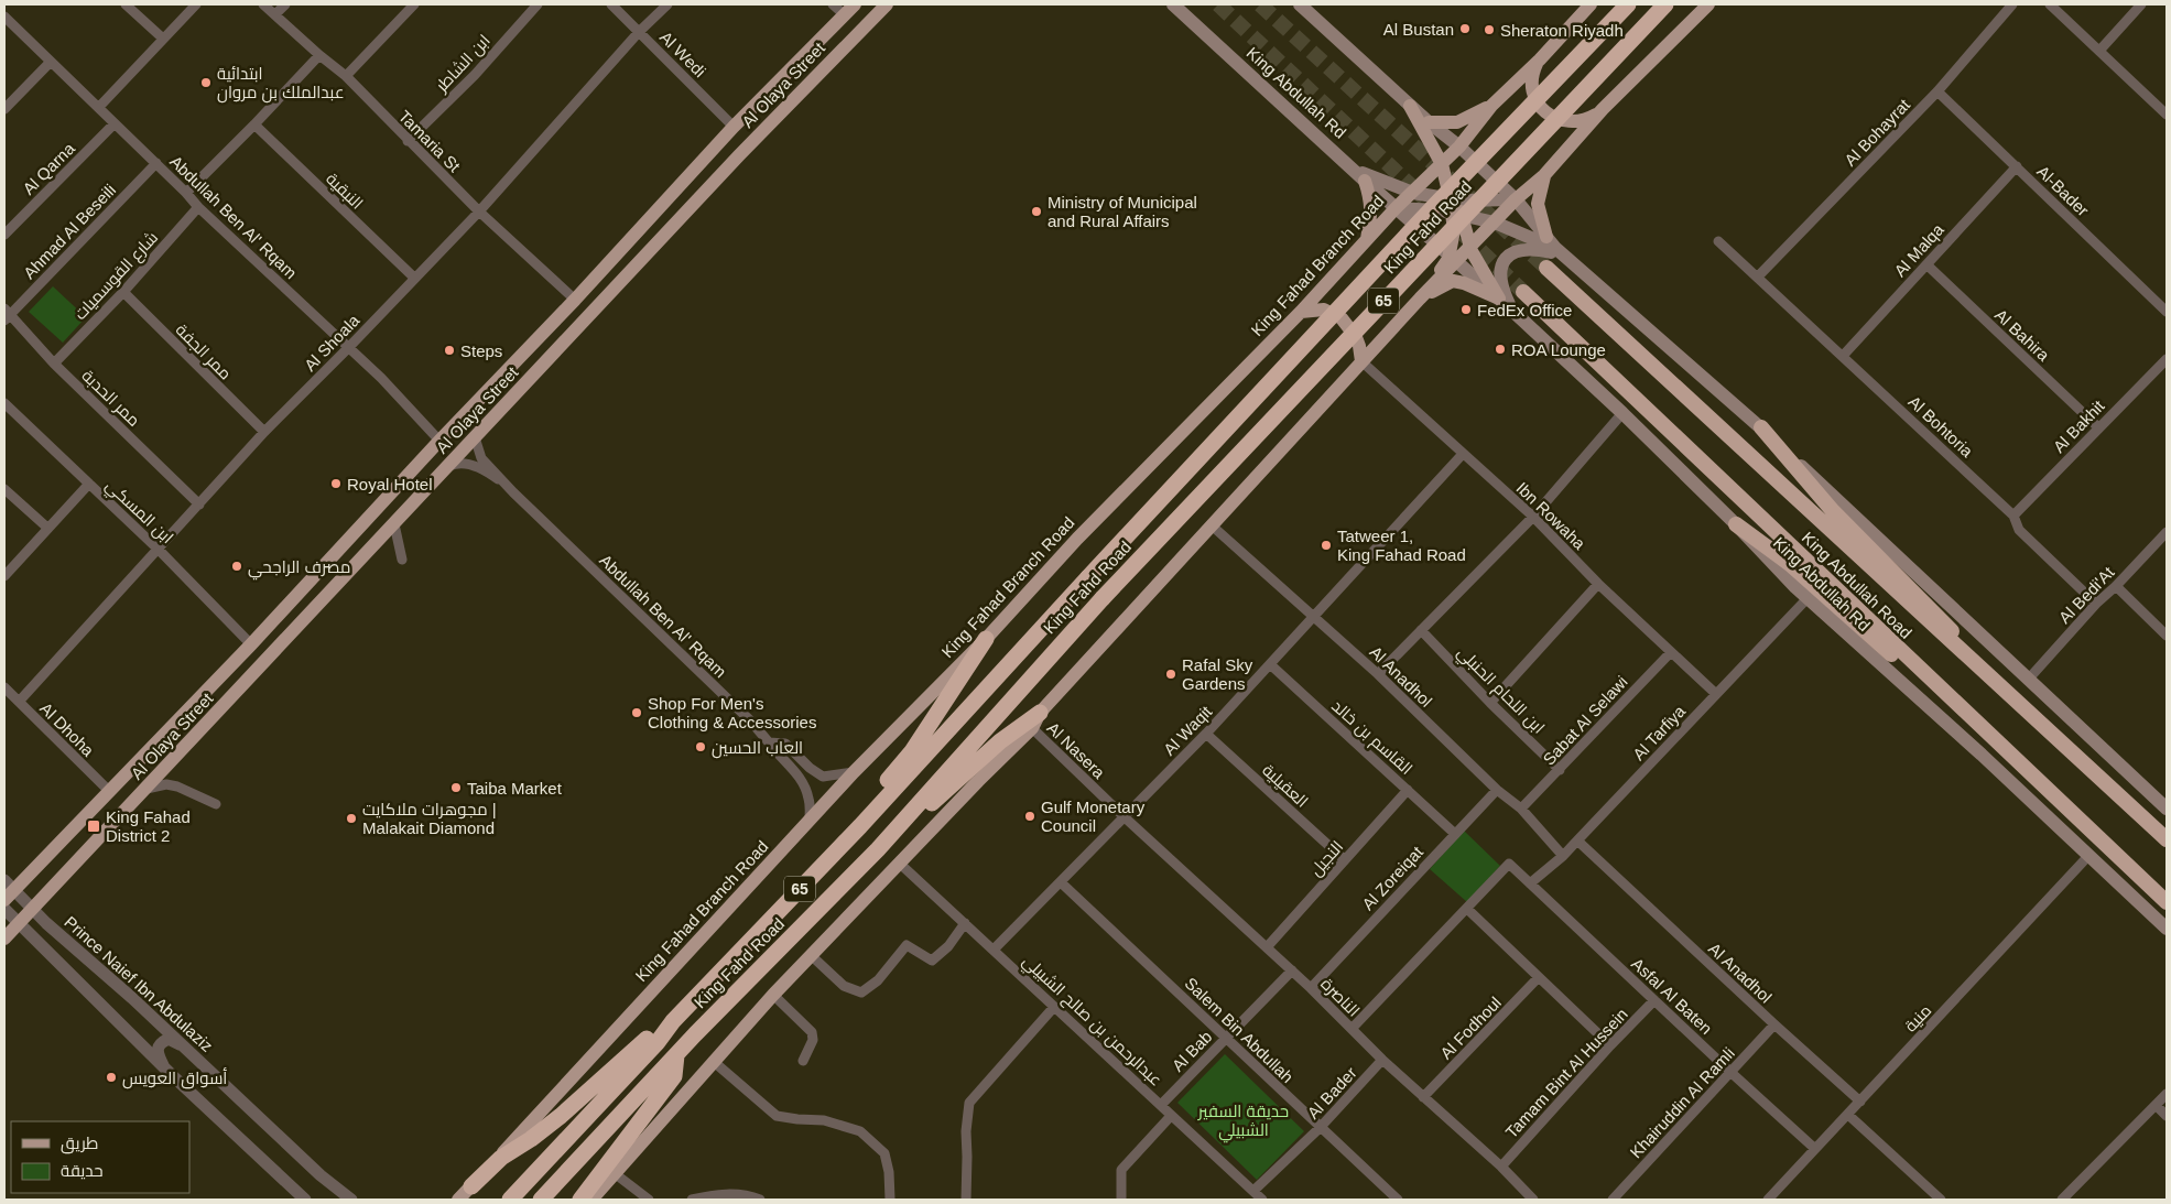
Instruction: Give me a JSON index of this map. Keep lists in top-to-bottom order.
{
  "streets": {
    "highway": ["King Fahd Road", "65", "King Abdullah Road"],
    "main road": ["Al Olaya Street", "King Abdullah Rd", "King Fahad Branch Road"],
    "street": [
      "Al Wedi",
      "ابن الشاطر",
      "Al Bohayrat",
      "Tamaria St",
      "Al Qarna",
      "النبقية",
      "Al-Bader",
      "Abdullah Ben Al' Rqam",
      "Ahmad Al Beseili",
      "Al Malqa",
      "شارع القوسميات",
      "Al Bahira",
      "Al Shoala",
      "ممر الجفة",
      "ممر الحدبة",
      "Al Bohtoria",
      "Al Bakhit",
      "ابن المسكي",
      "Ibn Rowaha",
      "Al Bedi'At",
      "Al Anadhol",
      "ابن اللحام الحنبلي",
      "Sabat Al Selawi",
      "Al Dhoha",
      "Al Waqit",
      "Al Tarfiya",
      "القاسم بن خالد",
      "Al Nasera",
      "العقيلية",
      "النجيل",
      "Al Zoreiqat",
      "Prince Naief Ibn Abdulaziz",
      "Asfal Al Baten",
      "الناصرة",
      "منية",
      "عبدالرحمن بن صالح الشبيلي",
      "Al Fodhoul",
      "Salem Bin Abdullah",
      "Al Bab",
      "Tamam Bint Al Hussein",
      "Al Bader",
      "Khairuddin Al Ramli"
    ]
  },
  "crossings": [
    ["Al Wedi", "Al Olaya Street"],
    ["Al Wedi", "Al Shoala"],
    ["ابن الشاطر", "Tamaria St"],
    ["Al Olaya Street", "Tamaria St"],
    ["Al Olaya Street", "Abdullah Ben Al' Rqam"],
    ["Al Olaya Street", "ابن المسكي"],
    ["Al Olaya Street", "Al Dhoha"],
    ["Al Olaya Street", "Prince Naief Ibn Abdulaziz"],
    ["King Abdullah Rd", "King Fahad Branch Road"],
    ["King Abdullah Rd", "Al Tarfiya"],
    ["King Abdullah Rd", "منية"],
    ["Al Bohayrat", "Al-Bader"],
    ["Al Bohayrat", "Al Bohtoria"],
    ["Tamaria St", "Al Shoala"],
    ["Al Qarna", "Abdullah Ben Al' Rqam"],
    ["النبقية", "Al Shoala"],
    ["Al-Bader", "Al Malqa"],
    ["Abdullah Ben Al' Rqam", "Ahmad Al Beseili"],
    ["Abdullah Ben Al' Rqam", "King Fahad Branch Road"],
    ["Abdullah Ben Al' Rqam", "شارع القوسميات"],
    ["Abdullah Ben Al' Rqam", "Al Shoala"],
    ["Ahmad Al Beseili", "ممر الحدبة"],
    ["Al Malqa", "Al Bahira"],
    ["Al Malqa", "Al Bohtoria"],
    ["شارع القوسميات", "ممر الجفة"],
    ["شارع القوسميات", "ممر الحدبة"],
    ["Al Bahira", "Al Bakhit"],
    ["Al Shoala", "ممر الجفة"],
    ["Al Shoala", "ممر الحدبة"],
    ["Al Shoala", "ابن المسكي"],
    ["Al Shoala", "Al Dhoha"],
    ["Al Bohtoria", "Al Bakhit"],
    ["Al Bohtoria", "Al Bedi'At"],
    ["Ibn Rowaha", "Sabat Al Selawi"],
    ["Ibn Rowaha", "Al Waqit"],
    ["Ibn Rowaha", "Al Tarfiya"],
    ["Al Anadhol", "Sabat Al Selawi"],
    ["Al Anadhol", "Al Waqit"],
    ["Al Anadhol", "Al Tarfiya"],
    ["Al Anadhol", "Al Zoreiqat"],
    ["Al Anadhol", "منية"],
    ["Al Anadhol", "Khairuddin Al Ramli"],
    ["ابن اللحام الحنبلي", "Sabat Al Selawi"],
    ["Al Waqit", "القاسم بن خالد"],
    ["Al Waqit", "Al Nasera"],
    ["Al Waqit", "العقيلية"],
    ["Al Waqit", "الناصرة"],
    ["Al Waqit", "عبدالرحمن بن صالح الشبيلي"],
    ["Al Waqit", "Salem Bin Abdullah"],
    ["Al Tarfiya", "Asfal Al Baten"],
    ["القاسم بن خالد", "النجيل"],
    ["القاسم بن خالد", "Al Zoreiqat"],
    ["Al Nasera", "الناصرة"],
    ["العقيلية", "النجيل"],
    ["النجيل", "الناصرة"],
    ["Al Zoreiqat", "الناصرة"],
    ["Asfal Al Baten", "منية"],
    ["Asfal Al Baten", "Tamam Bint Al Hussein"],
    ["Asfal Al Baten", "Khairuddin Al Ramli"],
    ["الناصرة", "Al Fodhoul"],
    ["الناصرة", "Al Bab"],
    ["الناصرة", "Tamam Bint Al Hussein"],
    ["الناصرة", "Al Bader"],
    ["عبدالرحمن بن صالح الشبيلي", "Al Bab"],
    ["عبدالرحمن بن صالح الشبيلي", "Al Bader"],
    ["Salem Bin Abdullah", "Al Bab"],
    ["Salem Bin Abdullah", "Al Bader"]
  ],
  "parks": ["حديقة السفير الشبيلي"],
  "places": {
    "other": [
      "Al Bustan",
      "Sheraton Riyadh",
      "ابتدائية عبدالملك بن مروان",
      "Ministry of Municipal and Rural Affairs",
      "FedEx Office",
      "ROA Lounge",
      "Steps",
      "Royal Hotel",
      "Tatweer 1, King Fahad Road",
      "مصرف الراجحي",
      "Rafal Sky Gardens",
      "Shop For Men's Clothing & Accessories",
      "العاب الحسين",
      "Taiba Market",
      "Gulf Monetary Council",
      "مجوهرات ملاكايت | Malakait Diamond",
      "أسواق العويس"
    ],
    "transit": ["King Fahad District 2"]
  },
  "legend": ["طريق", "حديقة"]
}
